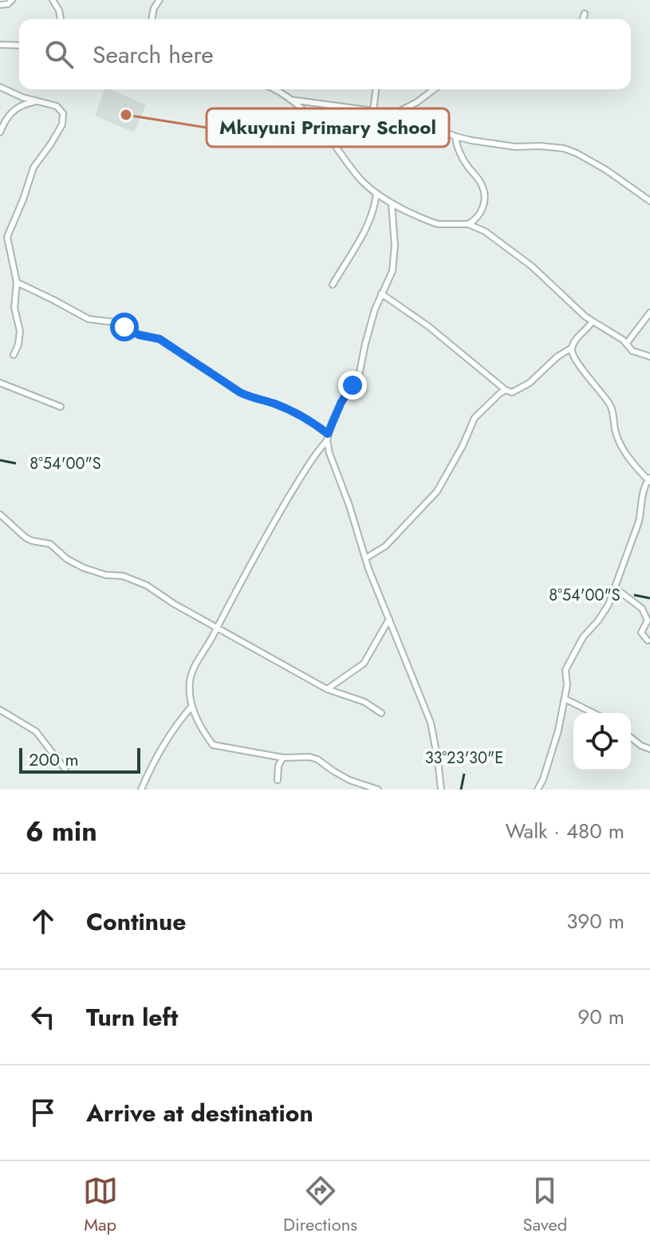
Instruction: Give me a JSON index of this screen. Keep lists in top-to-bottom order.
{
  "places": ["Mkuyuni Primary School"],
  "scale_bar": "200 m",
  "page": {
    "search": "Search here",
    "scale": "200 m",
    "heading": ["6 min", "Walk · 480 m"],
    "list": [
      ["Continue", "390 m"],
      ["Turn left", "90 m"],
      "Arrive at destination"
    ],
    "nav": ["Map", "Directions", "Saved"]
  },
  "coordinates": ["8°54'00\"S", "33°23'30\"E"]
}
